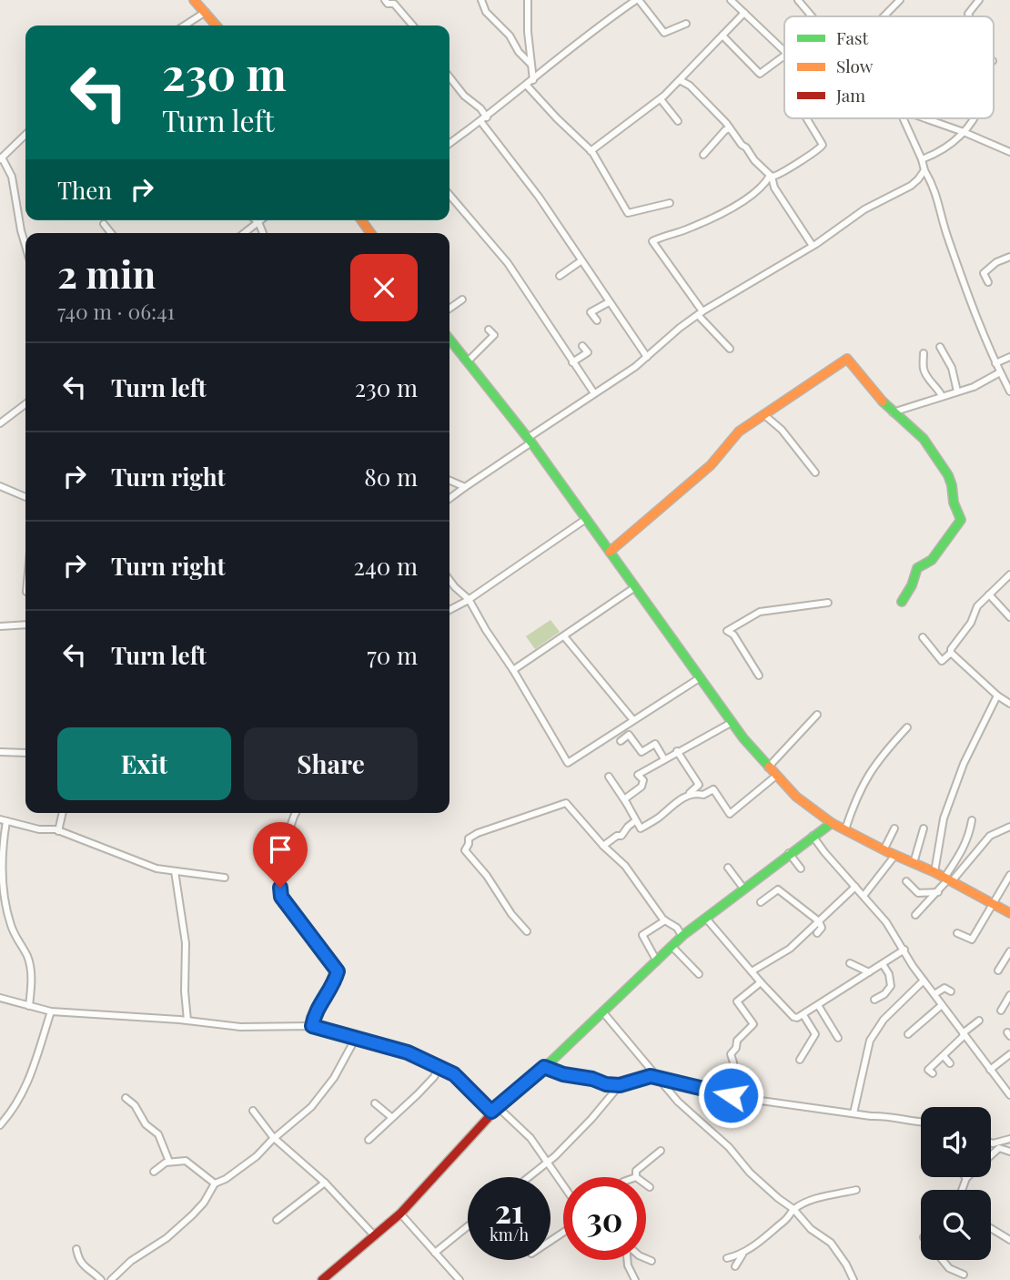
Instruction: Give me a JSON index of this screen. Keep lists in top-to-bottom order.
{
  "legend": ["Fast", "Slow", "Jam"],
  "page": {
    "turn": ["230 m", "Turn left"],
    "then": "Then",
    "heading": ["2 min", "740 m · 06:41"],
    "list": [
      {
        "name": "Turn left",
        "value": "230 m"
      },
      {
        "name": "Turn right",
        "value": "80 m"
      },
      {
        "name": "Turn right",
        "value": "240 m"
      },
      {
        "name": "Turn left",
        "value": "70 m"
      }
    ],
    "buttons": ["Exit", "Share"],
    "speed": "21 km/h",
    "limit": "30"
  }
}
